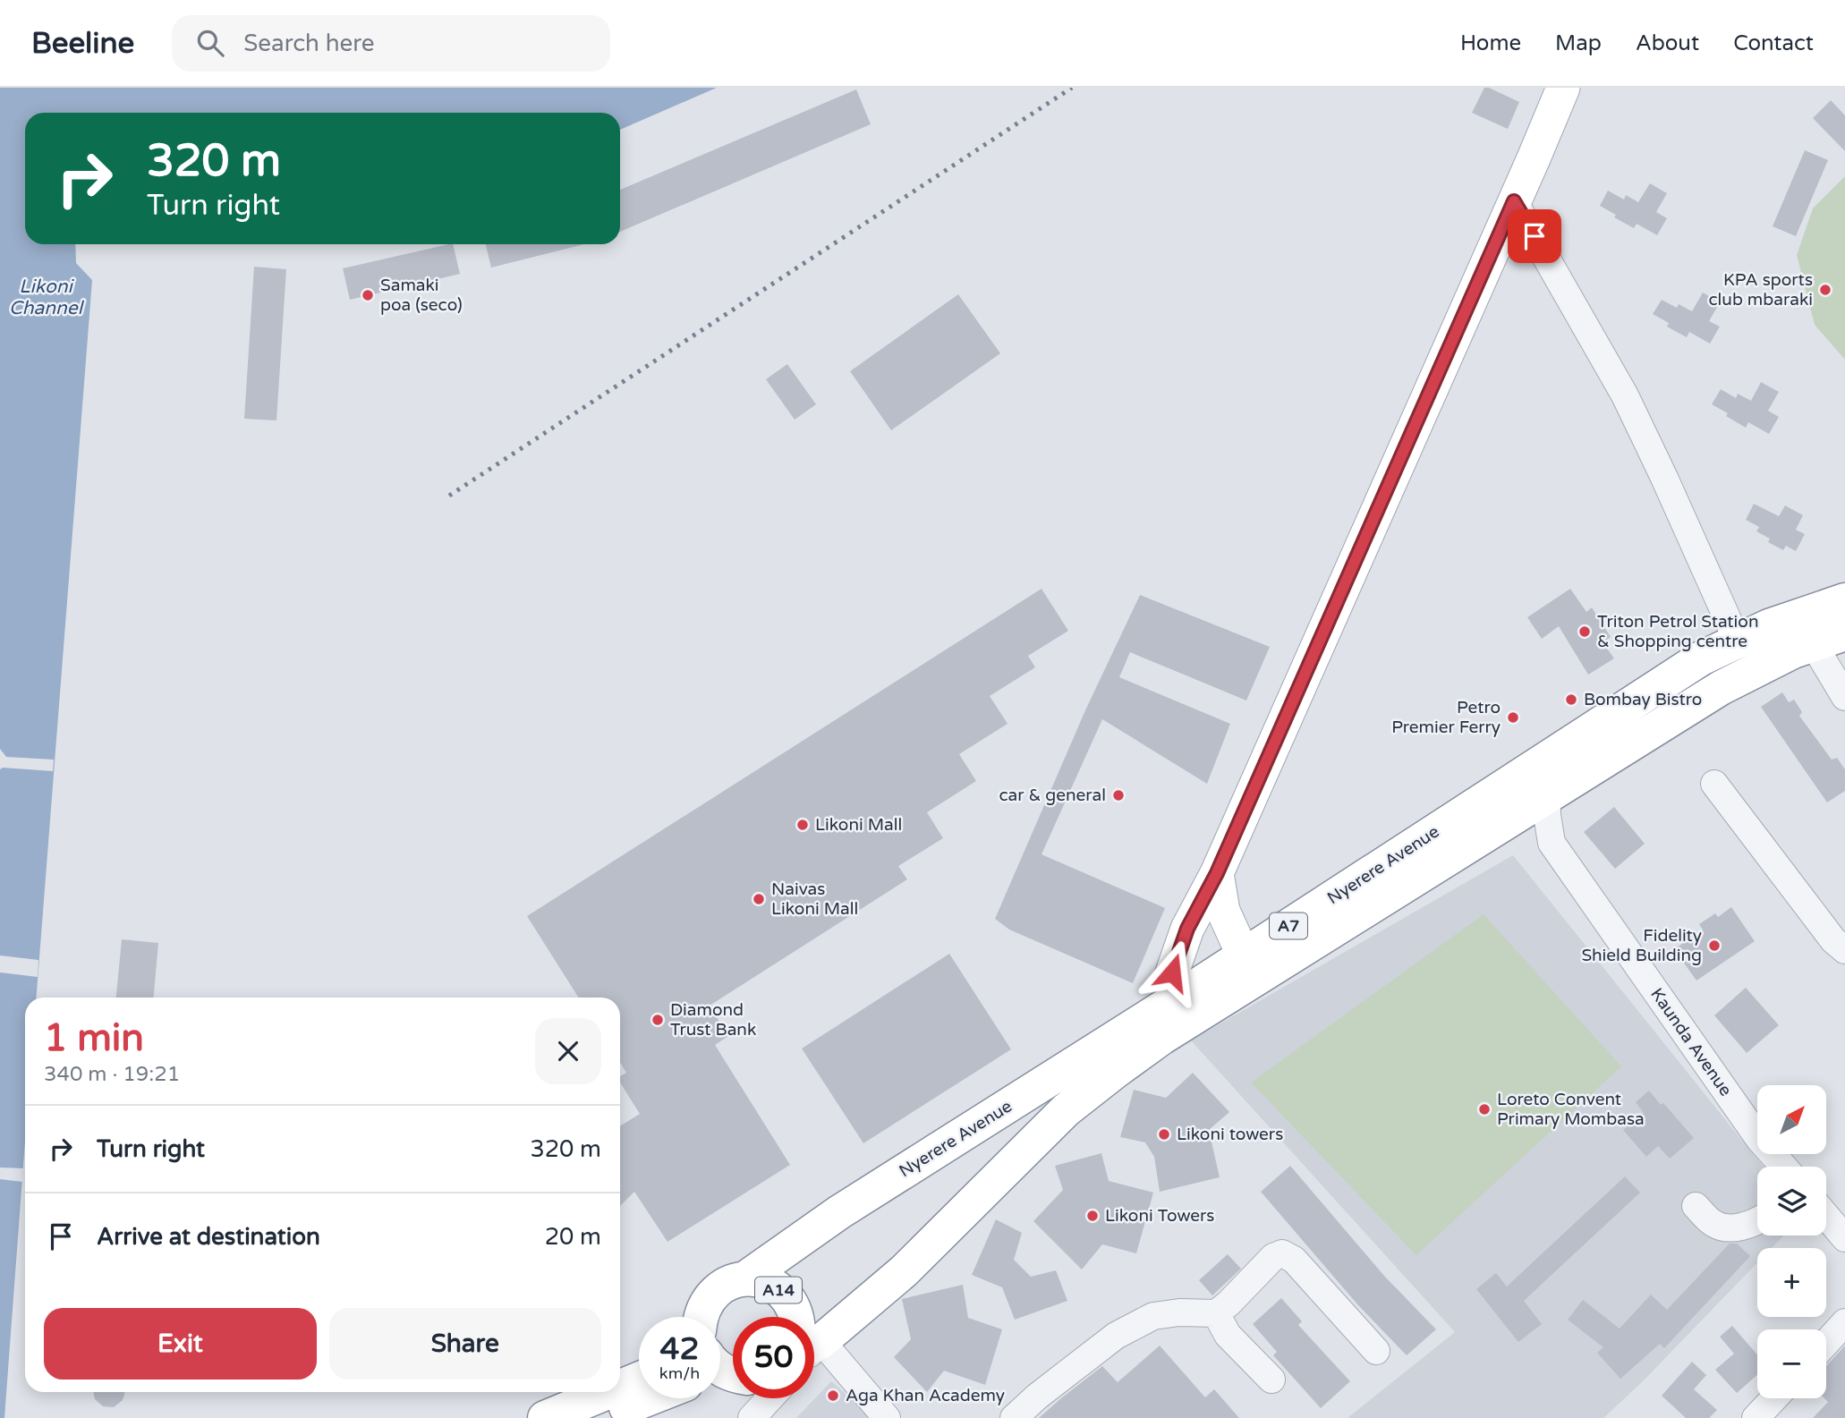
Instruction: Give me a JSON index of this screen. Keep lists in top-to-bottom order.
{
  "streets": {
    "highway": ["Nyerere Avenue", "A7", "A14"],
    "street": ["Kaunda Avenue"]
  },
  "crossings": [
    ["Nyerere Avenue", "Kaunda Avenue"],
    ["Nyerere Avenue", "A14"]
  ],
  "water": ["Likoni Channel"],
  "places": [
    "KPA sports club mbaraki",
    "Samaki poa (seco)",
    "Triton Petrol Station & Shopping centre",
    "Bombay Bistro",
    "Petro Premier Ferry",
    "car & general",
    "Likoni Mall",
    "Naivas Likoni Mall",
    "Fidelity Shield Building",
    "Diamond Trust Bank",
    "Loreto Convent Primary Mombasa",
    "Likoni towers",
    "Likoni Towers",
    "Aga Khan Academy"
  ],
  "north": "top right",
  "page": {
    "header": "Beeline",
    "search": "Search here",
    "nav": [
      "Home",
      "Map",
      "About",
      "Contact"
    ],
    "turn": ["320 m", "Turn right"],
    "heading": ["1 min", "340 m · 19:21"],
    "map_buttons": ["+", "−"],
    "list": [
      {
        "name": "Turn right",
        "value": "320 m"
      },
      {
        "name": "Arrive at destination",
        "value": "20 m"
      }
    ],
    "buttons": ["Exit", "Share"],
    "speed": "42 km/h",
    "limit": "50"
  }
}
